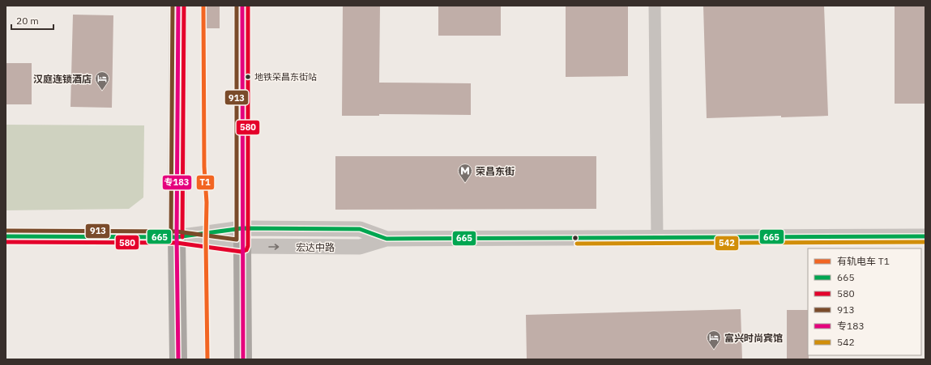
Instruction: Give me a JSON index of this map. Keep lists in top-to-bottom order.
{
  "streets": {
    "street": ["宏达中路"]
  },
  "places": {
    "other": ["地铁荣昌东街站"],
    "hotel": ["汉庭连锁酒店", "富兴时尚宾馆"],
    "metro station": ["荣昌东街"]
  },
  "lines": [
    "tram line T1",
    "transit line 580",
    "transit line 913",
    "transit line 专183",
    "transit line 665",
    "transit line 542"
  ],
  "legend": [
    "有轨电车 T1",
    "665",
    "580",
    "913",
    "专183",
    "542"
  ],
  "scale_bar": "20 m"
}
